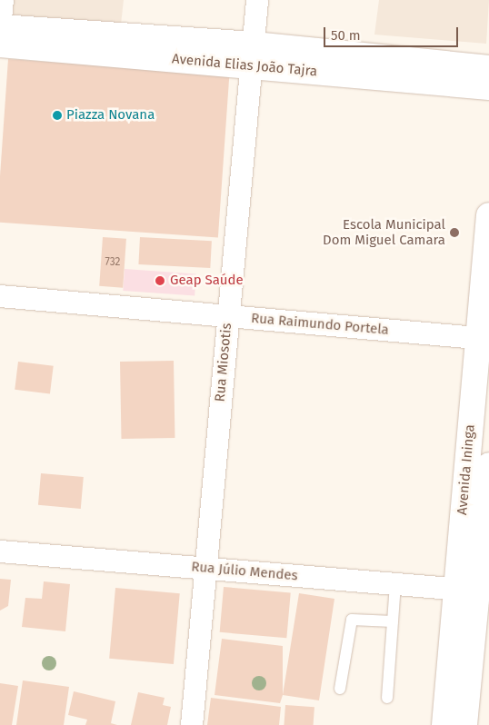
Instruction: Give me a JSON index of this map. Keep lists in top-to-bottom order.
{
  "streets": {
    "street": [
      "Avenida Elias João Tajra",
      "Rua Raimundo Portela",
      "Rua Miosotis",
      "Avenida Ininga",
      "Rua Júlio Mendes"
    ]
  },
  "crossings": [
    ["Avenida Elias João Tajra", "Rua Miosotis"],
    ["Rua Raimundo Portela", "Rua Miosotis"],
    ["Rua Raimundo Portela", "Avenida Ininga"],
    ["Rua Miosotis", "Rua Júlio Mendes"],
    ["Avenida Ininga", "Rua Júlio Mendes"]
  ],
  "places": ["Piazza Novana", "Escola Municipal Dom Miguel Camara", "Geap Saúde"],
  "house_numbers": ["732"],
  "scale_bar": "50 m"
}
